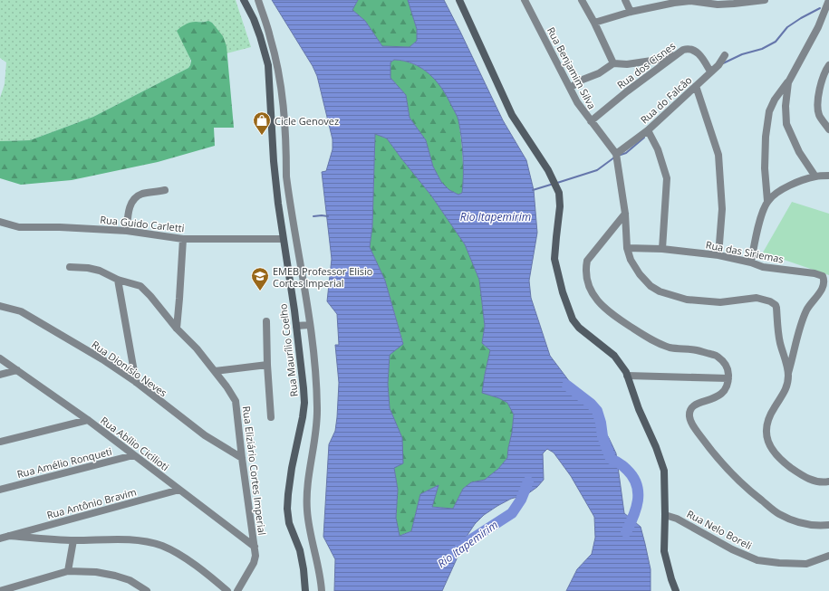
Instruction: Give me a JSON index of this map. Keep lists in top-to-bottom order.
{
  "streets": {
    "street": [
      "Rua dos Cisnes",
      "Rua Benjamim Silva",
      "Rua do Falcão",
      "Rua Guido Carletti",
      "Rua das Siriemas",
      "Rua Maurílio Coelho",
      "Rua Dionísio Neves",
      "Rua Abílio Cicilioti",
      "Rua Amélio Ronqueti",
      "Rua Eliziário Cortes Imperial",
      "Rua Antônio Bravim",
      "Rua Nelo Boreli"
    ]
  },
  "crossings": [
    ["Rua dos Cisnes", "Rua Benjamim Silva"],
    ["Rua dos Cisnes", "Rua do Falcão"],
    ["Rua Benjamim Silva", "Rua do Falcão"],
    ["Rua Benjamim Silva", "Rua das Siriemas"],
    ["Rua Guido Carletti", "Rua Maurílio Coelho"],
    ["Rua Dionísio Neves", "Rua Eliziário Cortes Imperial"],
    ["Rua Abílio Cicilioti", "Rua Amélio Ronqueti"],
    ["Rua Abílio Cicilioti", "Rua Eliziário Cortes Imperial"],
    ["Rua Abílio Cicilioti", "Rua Antônio Bravim"]
  ],
  "water": ["Rio Itapemirim"],
  "places": {
    "shop": ["Cicle Genovez"],
    "school or university": ["EMEB Professor Elisio Cortes Imperial"]
  }
}
